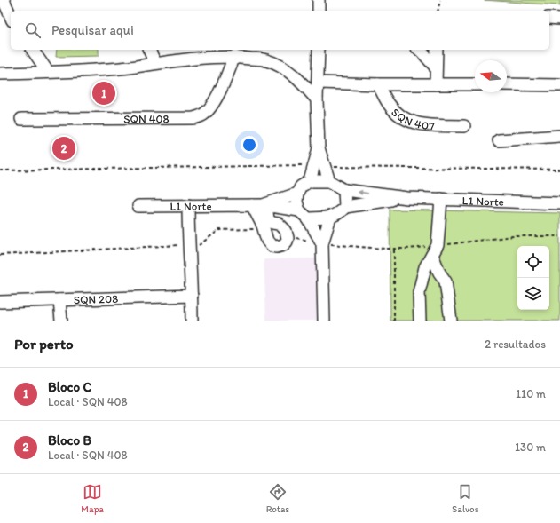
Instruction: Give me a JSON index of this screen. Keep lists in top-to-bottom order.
{
  "streets": {
    "street": [
      "SQN 407",
      "SQN 408",
      "L1 Norte",
      "SQN 208"
    ]
  },
  "north": "left",
  "page": {
    "search": "Pesquisar aqui",
    "pins": ["1", "2"],
    "heading": ["Por perto", "2 resultados"],
    "list": [
      {
        "mark": "1",
        "name": "Bloco C",
        "note": "Local · SQN 408",
        "value": "110 m"
      },
      {
        "mark": "2",
        "name": "Bloco B",
        "note": "Local · SQN 408",
        "value": "130 m"
      }
    ],
    "nav": ["Mapa", "Rotas", "Salvos"]
  }
}
